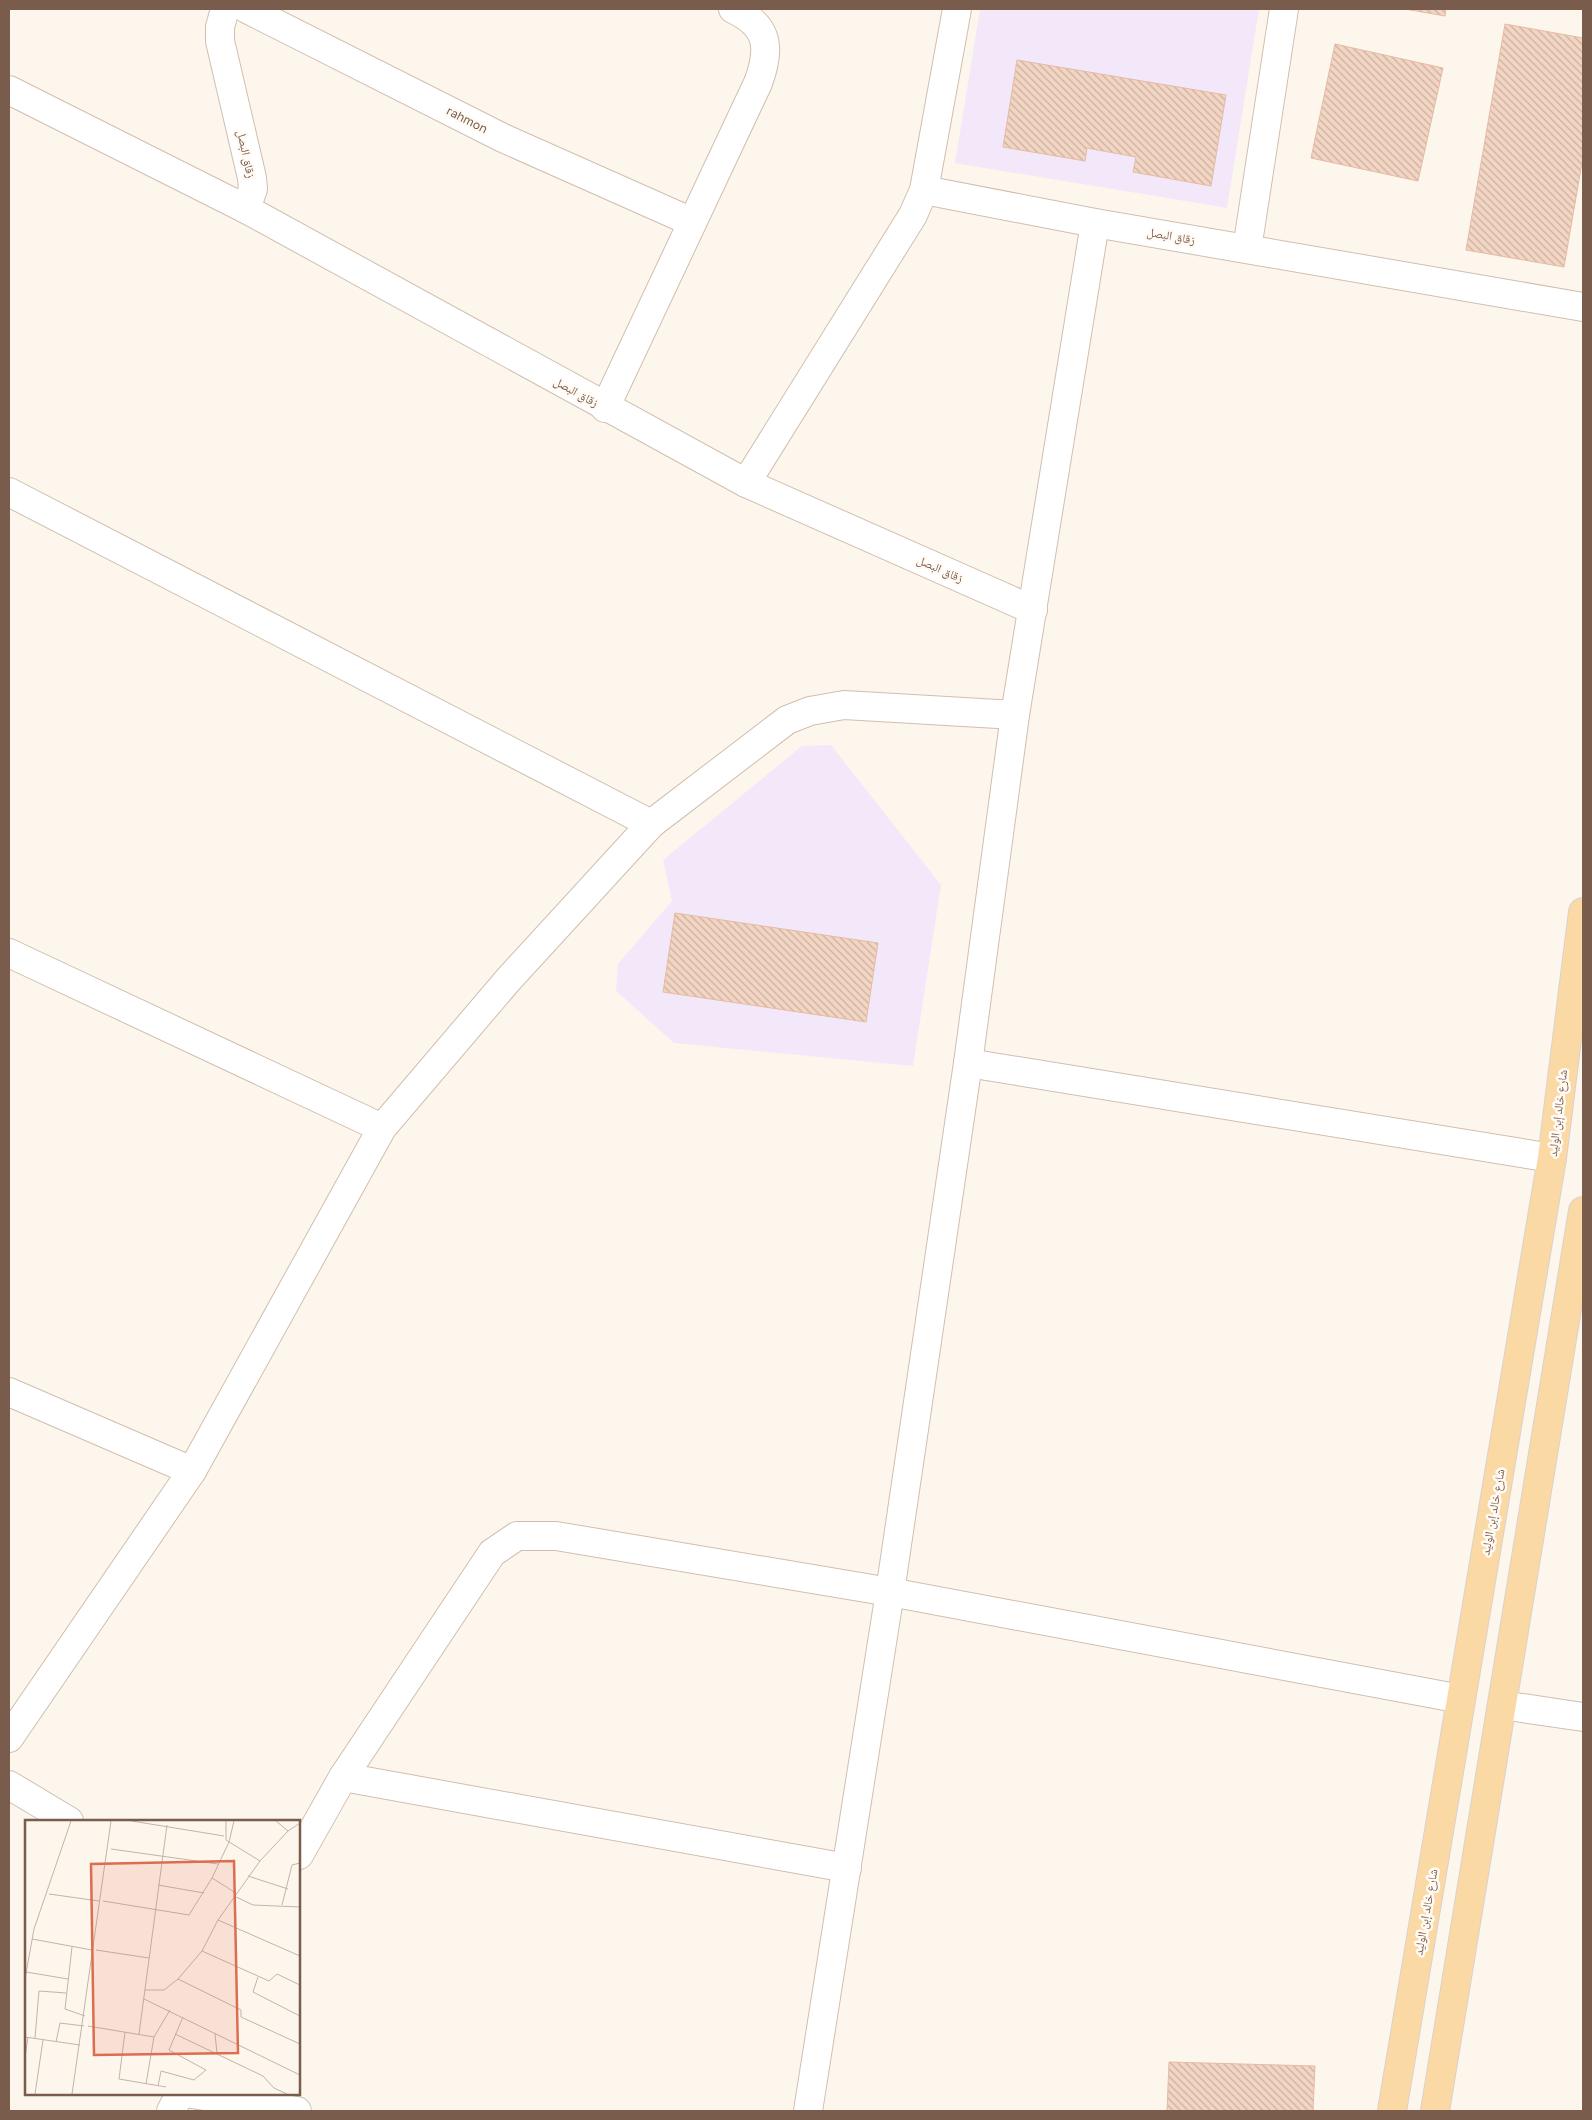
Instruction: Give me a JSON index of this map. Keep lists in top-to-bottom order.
{
  "streets": {
    "main road": ["شارع خالد إبن الوليد"],
    "street": ["rahmon", "زقاق البصل"]
  }
}
